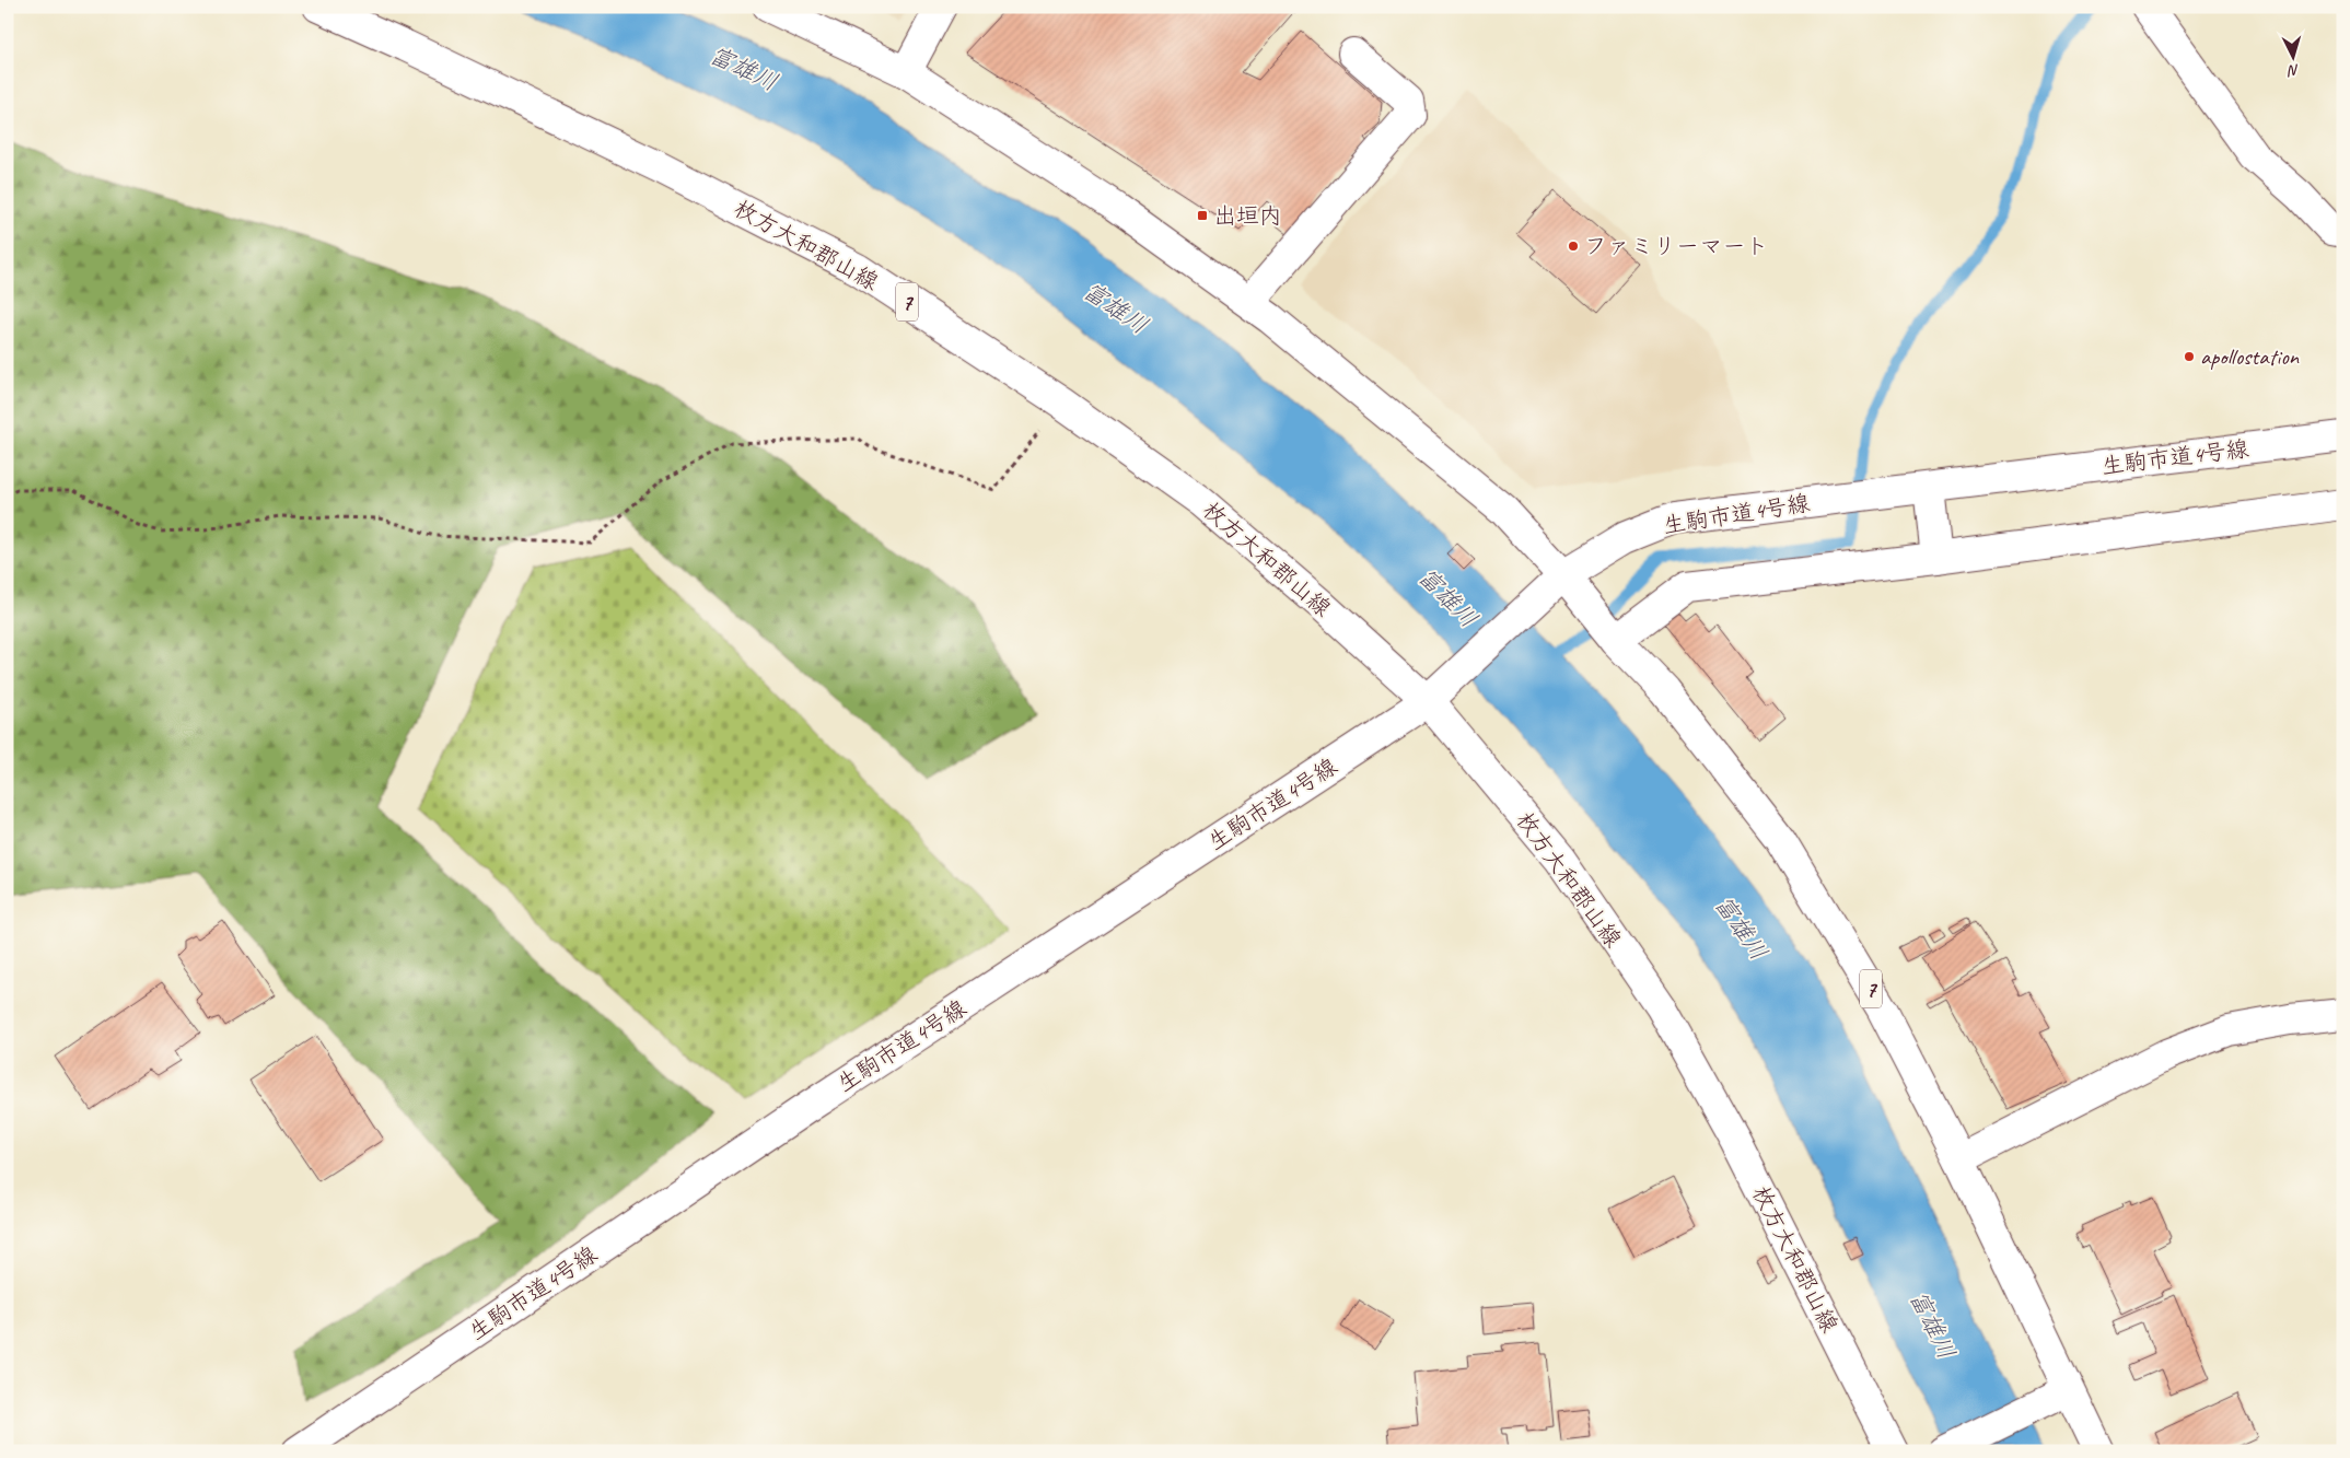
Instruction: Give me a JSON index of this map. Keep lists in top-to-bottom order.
{
  "streets": {
    "main road": ["枚方大和郡山線", "7", "生駒市道4号線"]
  },
  "crossings": [
    ["枚方大和郡山線", "生駒市道4号線"],
    ["7", "生駒市道4号線"]
  ],
  "water": ["富雄川"],
  "places": {
    "transit": ["出垣内"],
    "other": ["ファミリーマート", "apollostation"]
  },
  "north": "bottom"
}
